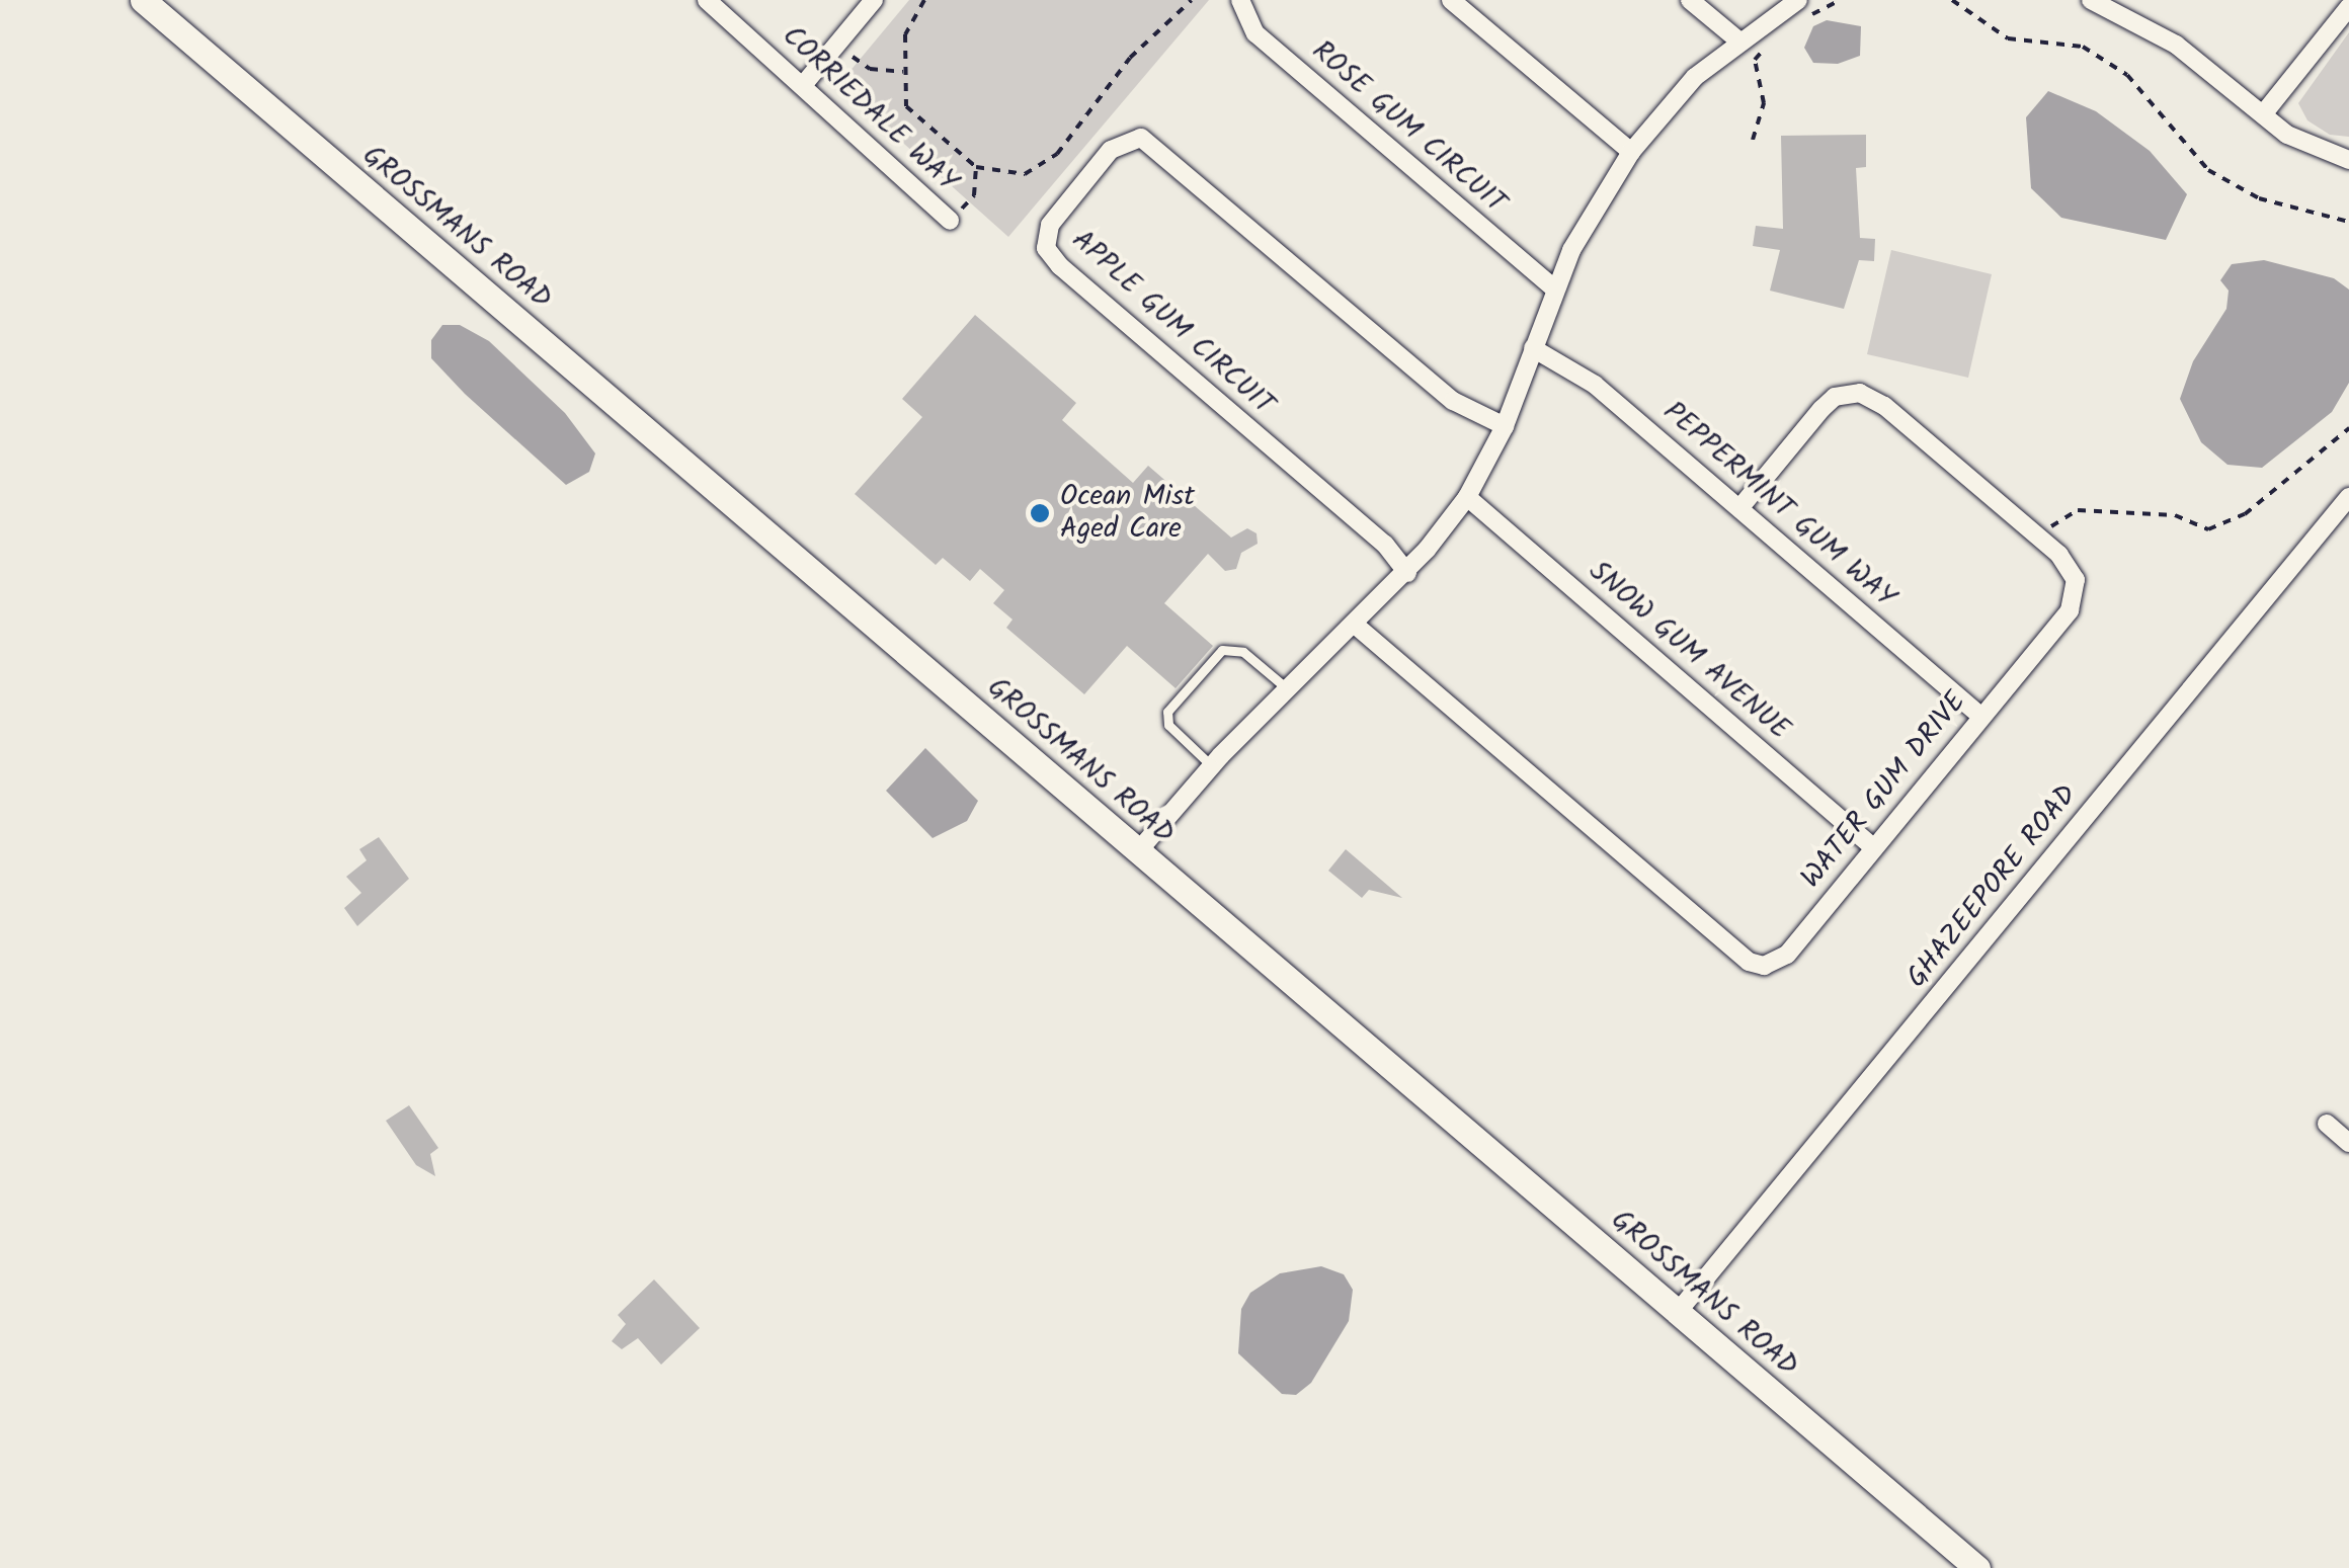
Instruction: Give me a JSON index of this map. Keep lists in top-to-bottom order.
{
  "streets": {
    "street": [
      "CORRIEDALE WAY",
      "ROSE GUM CIRCUIT",
      "GROSSMANS ROAD",
      "APPLE GUM CIRCUIT",
      "PEPPERMINT GUM WAY",
      "SNOW GUM AVENUE",
      "WATER GUM DRIVE",
      "GHAZEEPORE ROAD"
    ]
  },
  "crossings": [
    ["GROSSMANS ROAD", "GHAZEEPORE ROAD"],
    ["PEPPERMINT GUM WAY", "WATER GUM DRIVE"],
    ["SNOW GUM AVENUE", "WATER GUM DRIVE"]
  ],
  "places": ["Ocean Mist Aged Care"]
}
